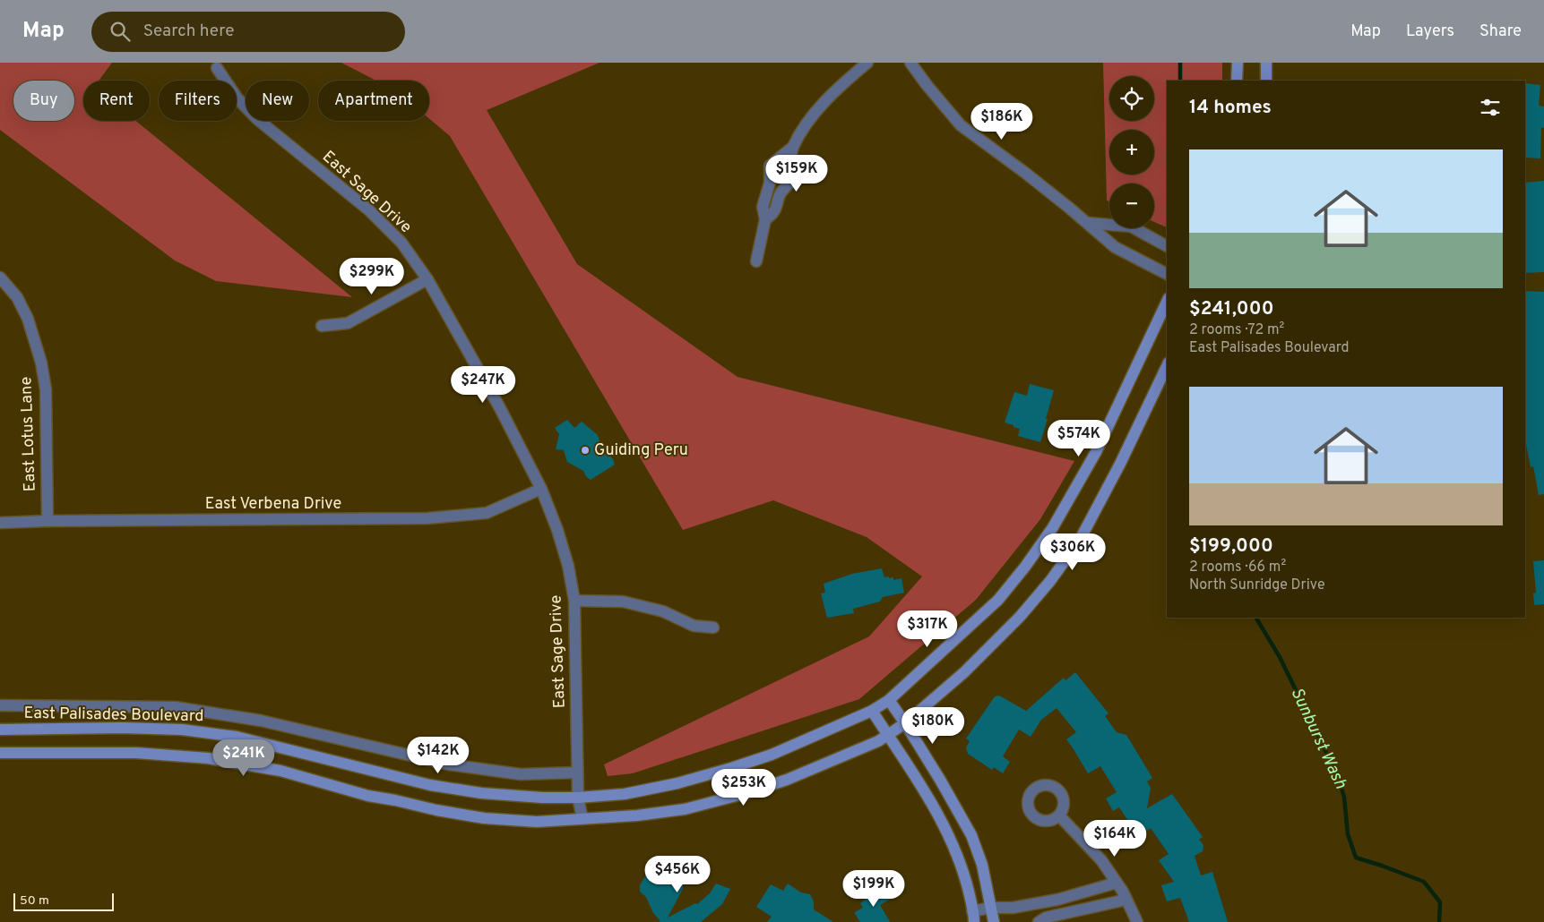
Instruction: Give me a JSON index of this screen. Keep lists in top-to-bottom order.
{
  "streets": {
    "street": [
      "East Sage Drive",
      "East Lotus Lane",
      "East Verbena Drive",
      "East Palisades Boulevard"
    ]
  },
  "crossings": [
    ["East Sage Drive", "East Verbena Drive"],
    ["East Sage Drive", "East Palisades Boulevard"],
    ["East Lotus Lane", "East Verbena Drive"]
  ],
  "water": ["Sunburst Wash"],
  "places": ["Guiding Peru"],
  "scale_bar": "50 m",
  "page": {
    "header": "Map",
    "search": "Search here",
    "nav": ["Map", "Layers", "Share"],
    "map_buttons": ["+", "−"],
    "chip": [
      "Buy",
      "Rent",
      "Filters",
      "New",
      "Apartment"
    ],
    "heading": "14 homes",
    "price": [
      "$186K",
      "$159K",
      "$299K",
      "$247K",
      "$574K",
      "$306K",
      "$317K",
      "$180K",
      "$142K",
      "$241K",
      "$253K",
      "$164K",
      "$456K",
      "$199K"
    ],
    "list": [
      {
        "name": "$241,000",
        "note": "2 rooms · 72 m² · East Palisades Boulevard"
      },
      {
        "name": "$199,000",
        "note": "2 rooms · 66 m² · North Sunridge Drive"
      }
    ],
    "scale": "50 m"
  }
}
